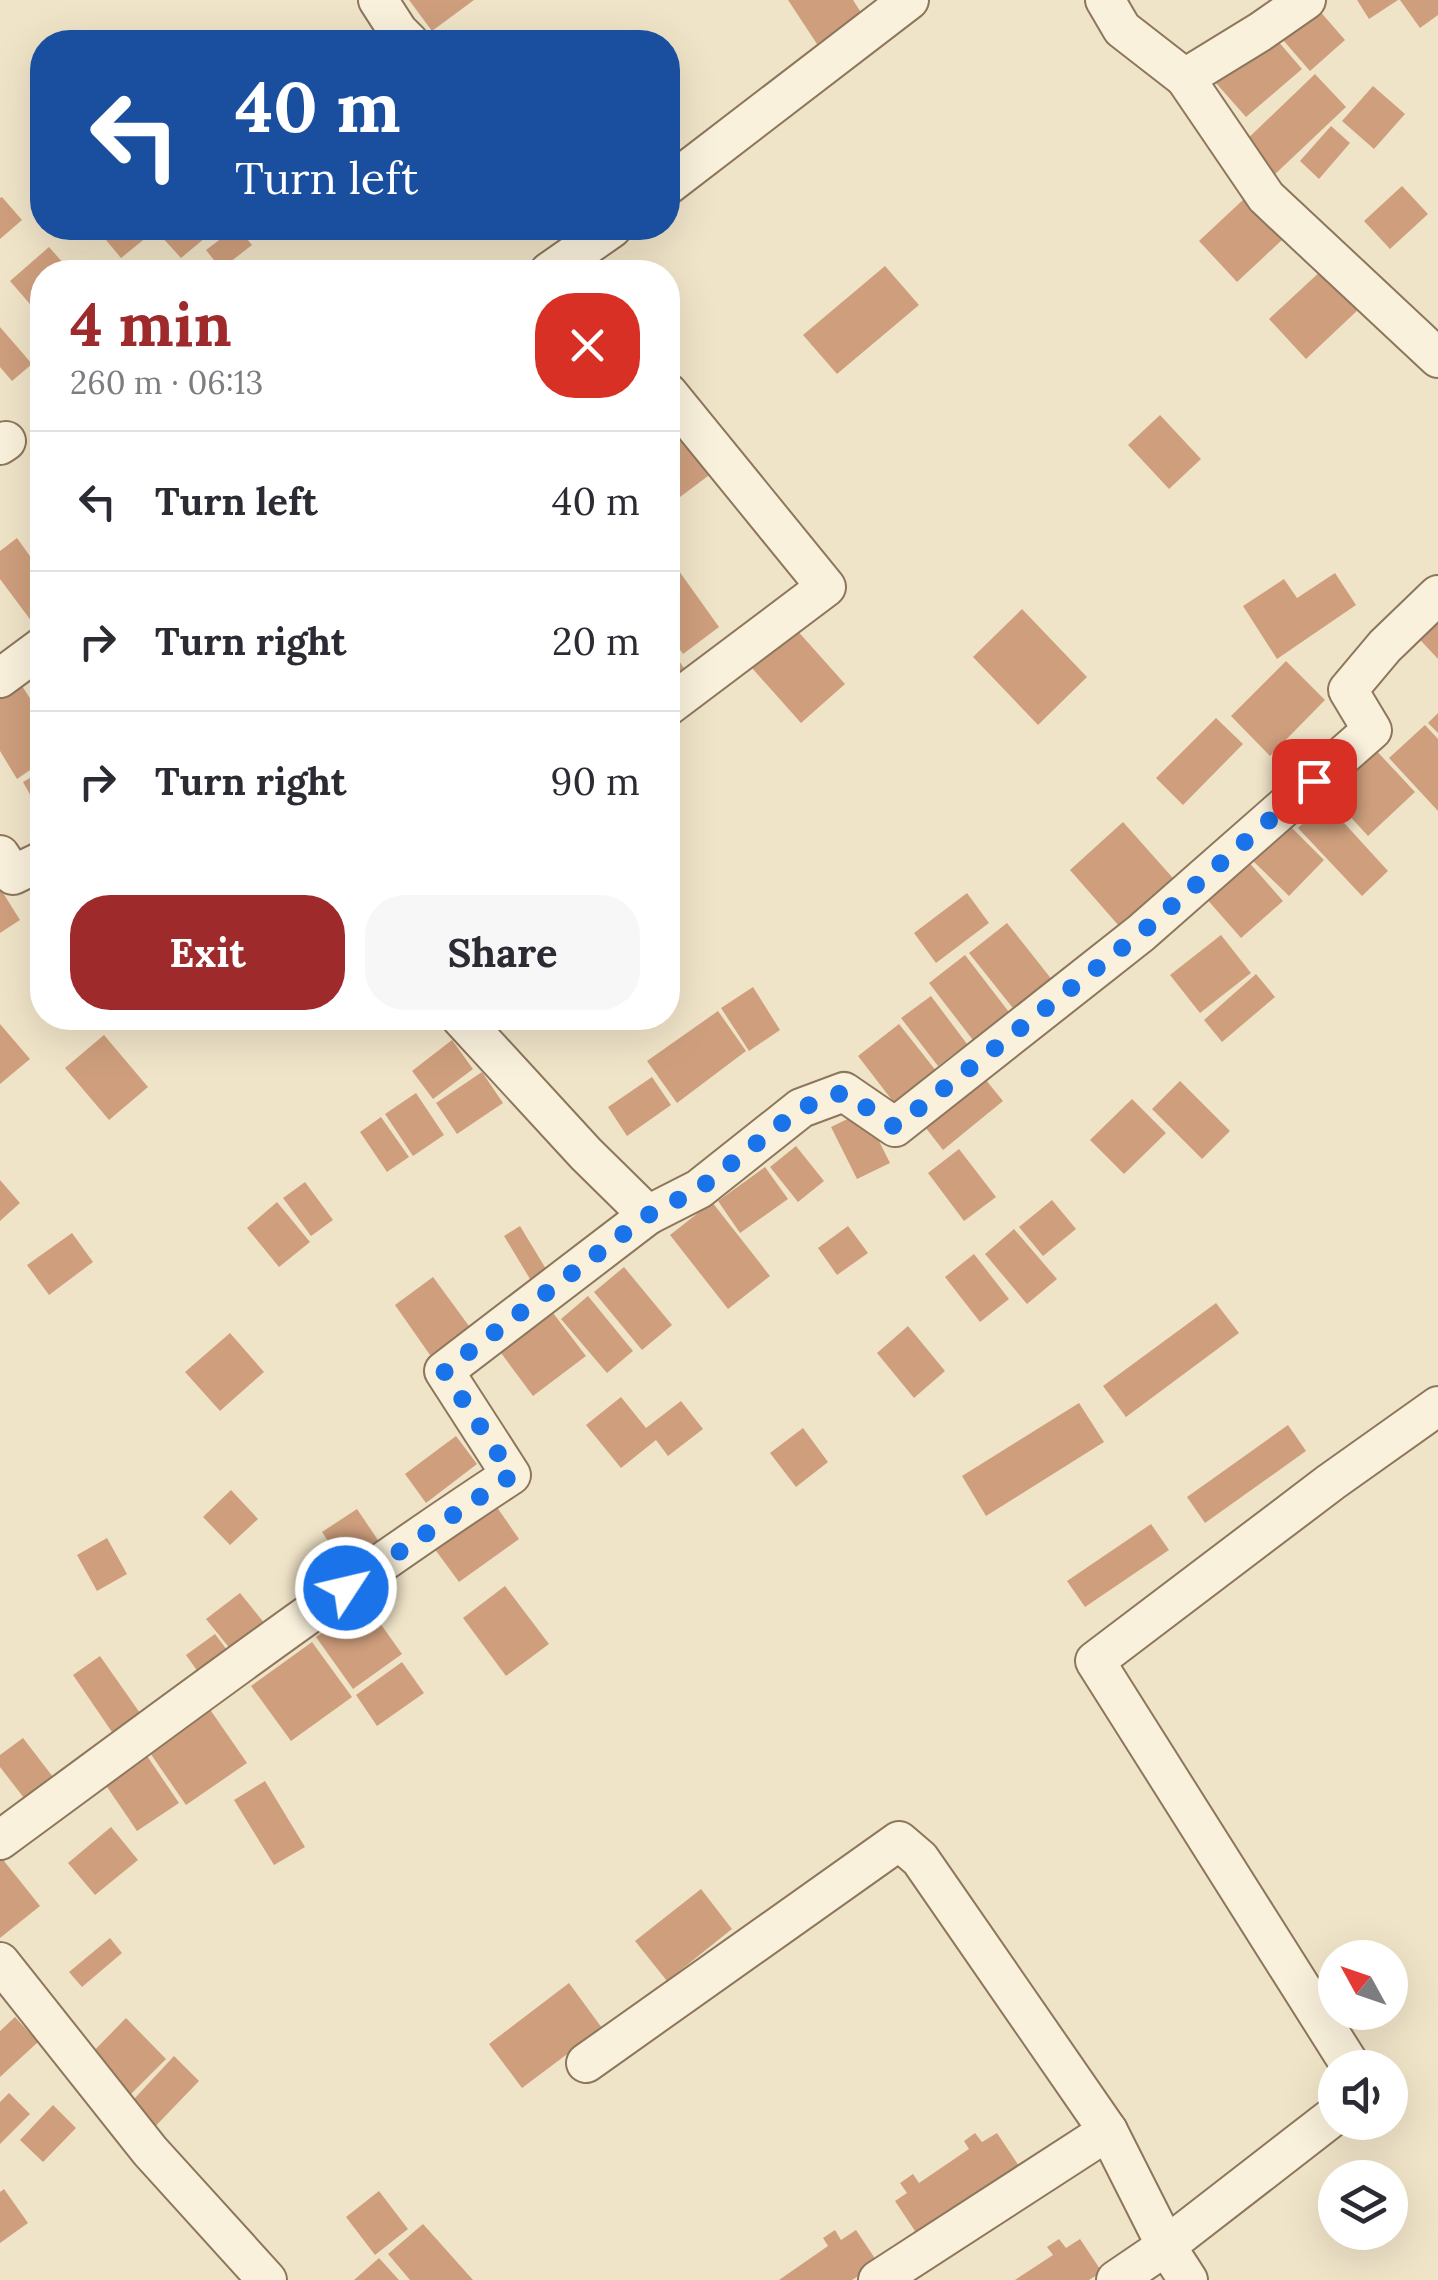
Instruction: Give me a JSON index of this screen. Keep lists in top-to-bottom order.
{
  "north": "top left",
  "page": {
    "turn": ["40 m", "Turn left"],
    "heading": ["4 min", "260 m · 06:13"],
    "list": [
      {
        "name": "Turn left",
        "value": "40 m"
      },
      {
        "name": "Turn right",
        "value": "20 m"
      },
      {
        "name": "Turn right",
        "value": "90 m"
      }
    ],
    "buttons": ["Exit", "Share"]
  }
}
